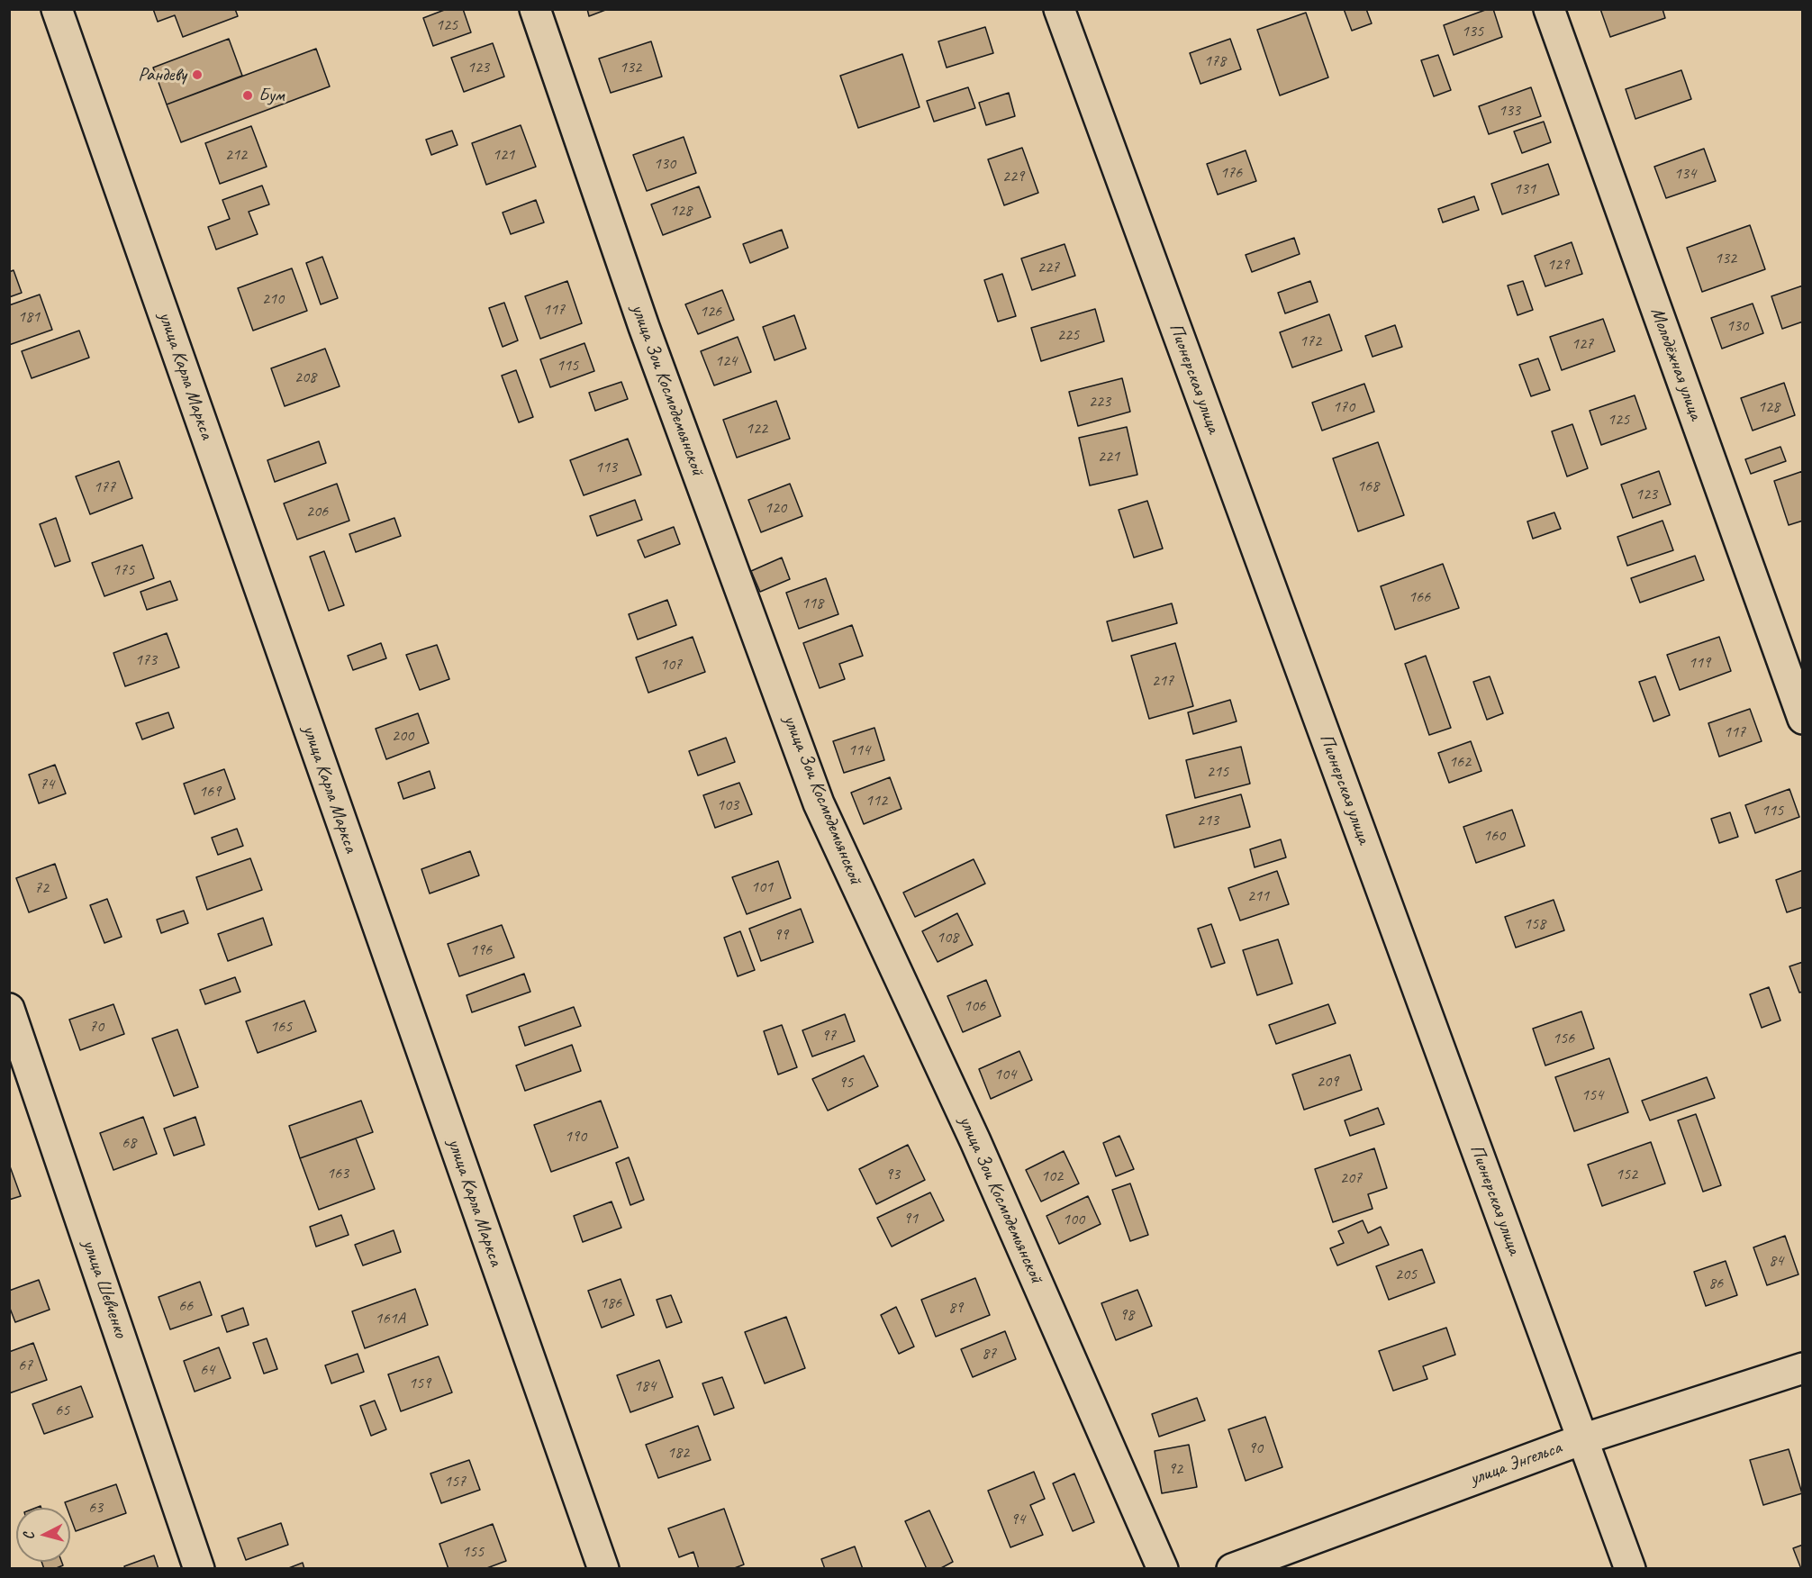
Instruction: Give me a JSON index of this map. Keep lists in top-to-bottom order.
{
  "streets": {
    "street": [
      "Молодёжная улица",
      "улица Карла Маркса",
      "Пионерская улица",
      "улица Зои Космодемьянской",
      "улица Шевченко",
      "улица Энгельса"
    ]
  },
  "crossings": [
    ["Пионерская улица", "улица Энгельса"]
  ],
  "places": ["Рандеву", "Бум"],
  "house_numbers": [
    "125",
    "135",
    "178",
    "123",
    "132",
    "133",
    "212",
    "121",
    "130",
    "176",
    "134",
    "229",
    "131",
    "128",
    "132",
    "129",
    "227",
    "210",
    "117",
    "126",
    "181",
    "130",
    "225",
    "172",
    "127",
    "124",
    "115",
    "208",
    "223",
    "170",
    "128",
    "125",
    "122",
    "221",
    "113",
    "168",
    "177",
    "123",
    "120",
    "206",
    "175",
    "166",
    "118",
    "173",
    "119",
    "107",
    "217",
    "117",
    "200",
    "114",
    "162",
    "215",
    "74",
    "169",
    "112",
    "103",
    "115",
    "213",
    "160",
    "101",
    "72",
    "211",
    "158",
    "99",
    "108",
    "196",
    "106",
    "70",
    "165",
    "97",
    "156",
    "104",
    "209",
    "95",
    "154",
    "190",
    "68",
    "163",
    "93",
    "152",
    "102",
    "207",
    "91",
    "100",
    "84",
    "205",
    "86",
    "186",
    "66",
    "89",
    "98",
    "161А",
    "87",
    "67",
    "64",
    "159",
    "184",
    "65",
    "90",
    "182",
    "92",
    "157",
    "63",
    "94",
    "155"
  ],
  "north": "left"
}
